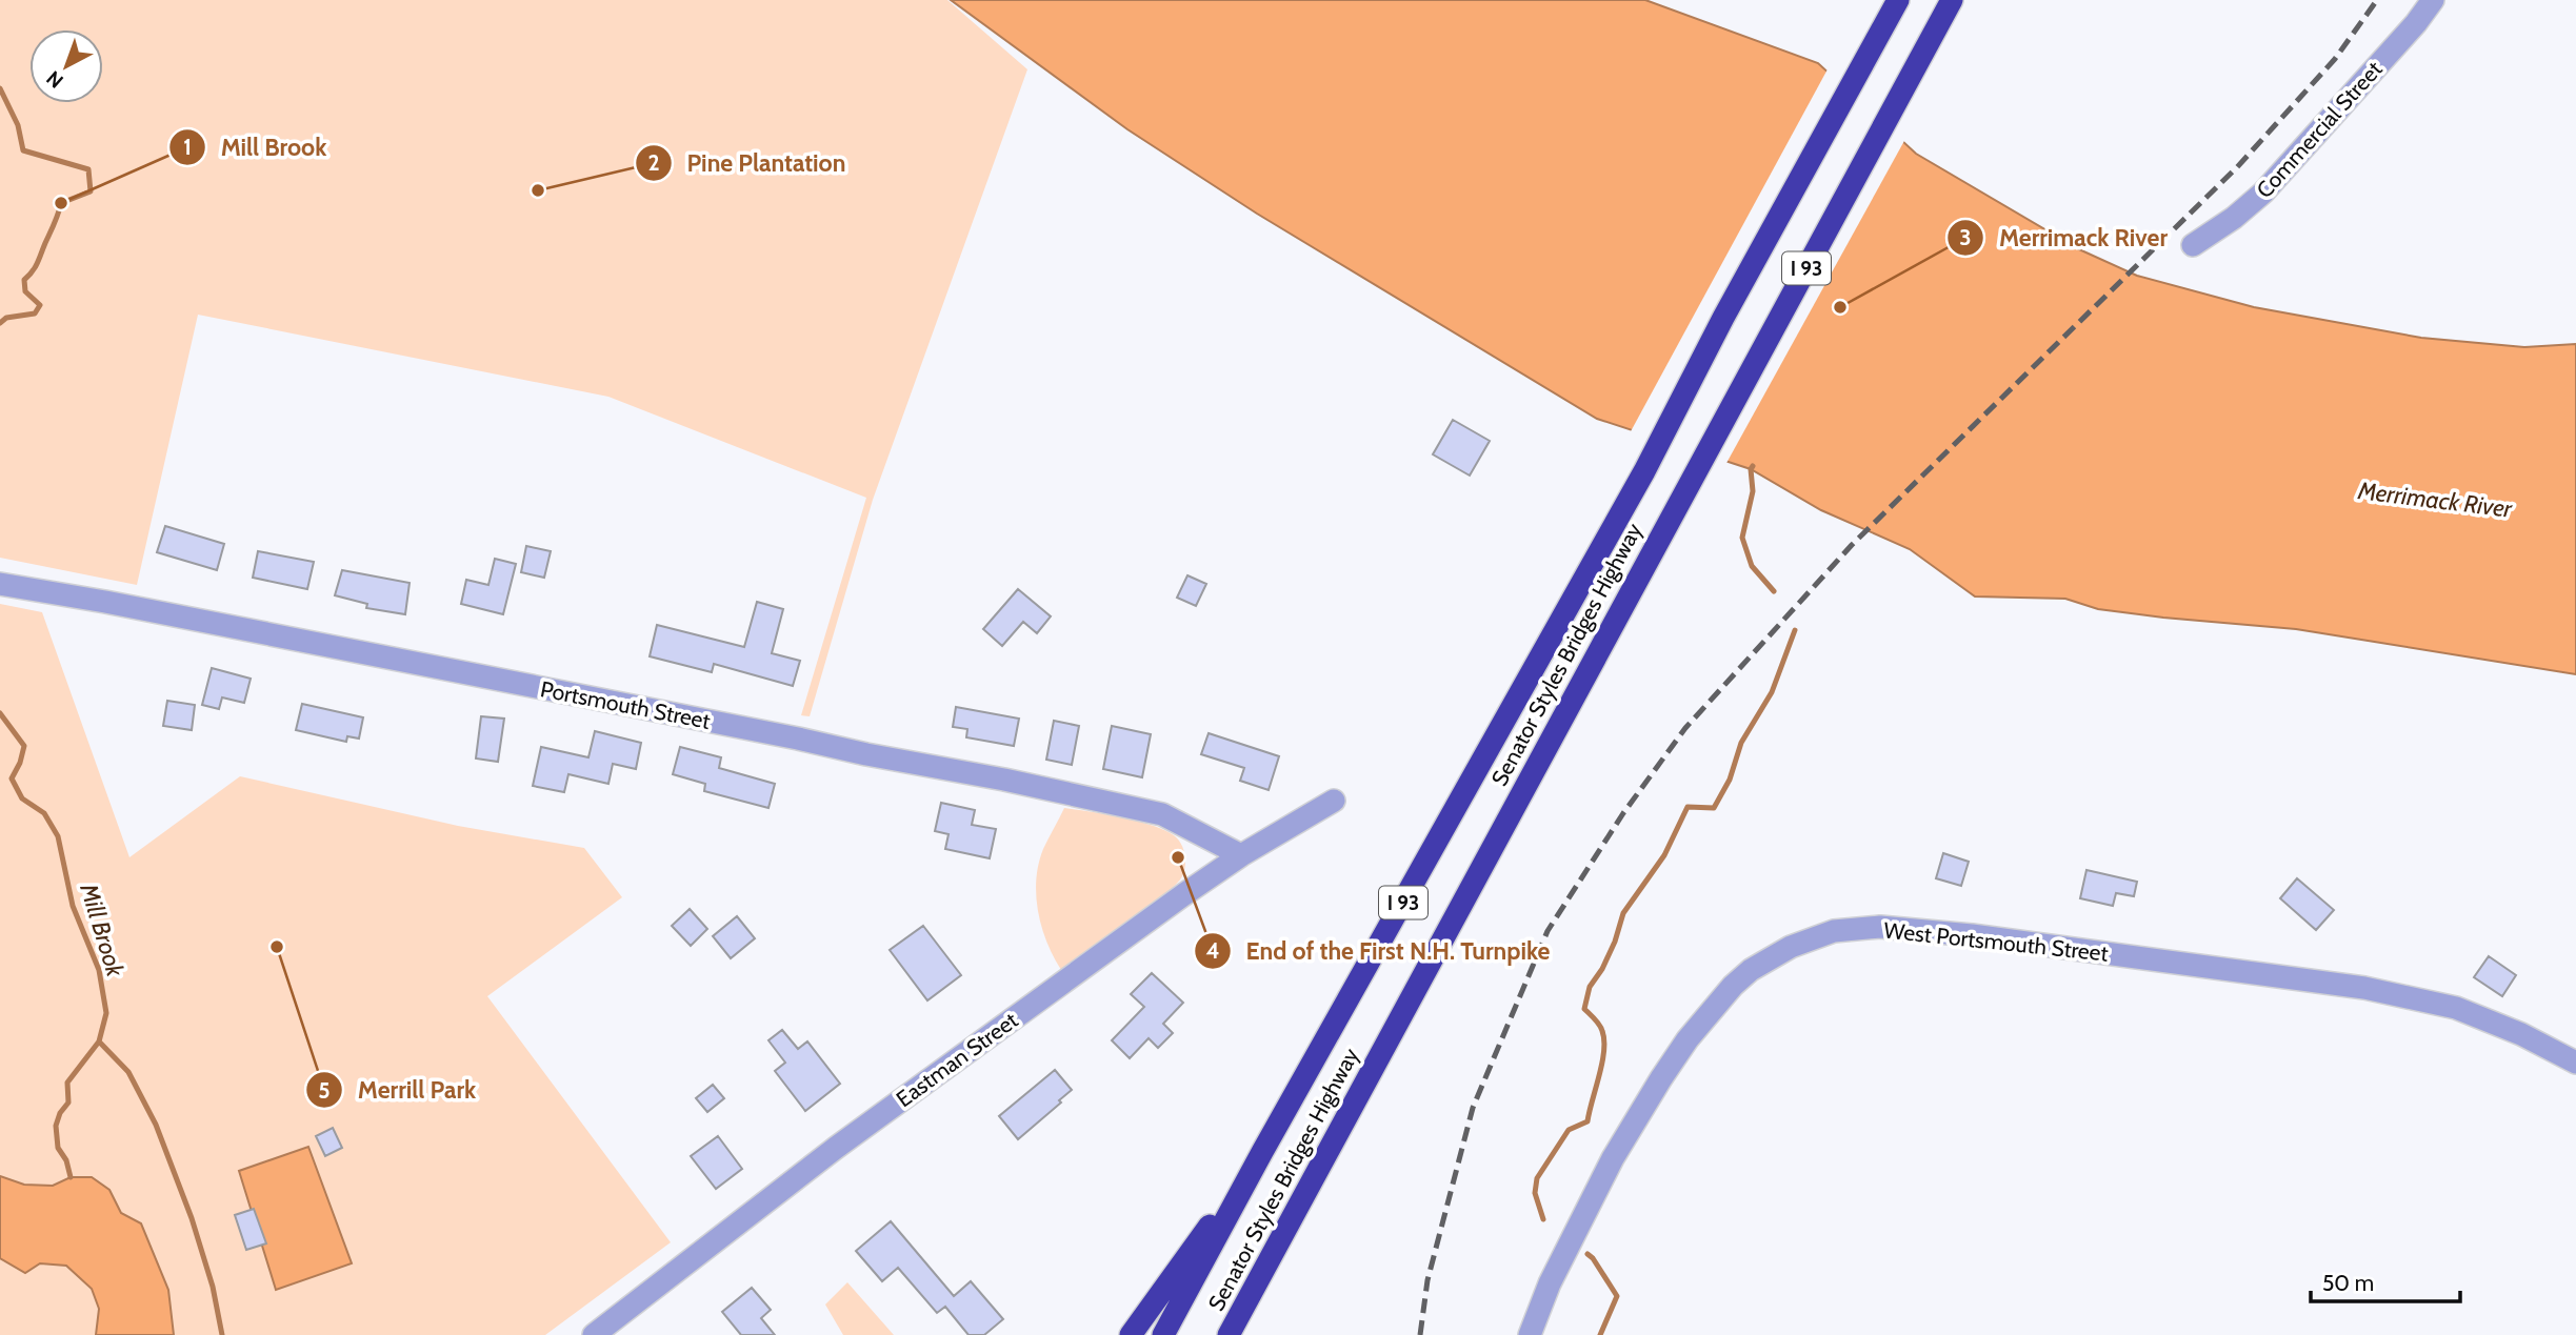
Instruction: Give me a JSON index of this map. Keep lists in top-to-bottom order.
{
  "streets": {
    "highway": ["I 93", "Senator Styles Bridges Highway"],
    "street": [
      "Commercial Street",
      "Portsmouth Street",
      "West Portsmouth Street",
      "Eastman Street"
    ]
  },
  "crossings": [
    ["Portsmouth Street", "Eastman Street"]
  ],
  "water": ["Merrimack River", "Mill Brook"],
  "places": [
    "Pine Plantation",
    "Mill Brook",
    "Merrimack River",
    "End of the First N.H. Turnpike",
    "Merrill Park"
  ],
  "scale_bar": "50 m",
  "north": "bottom left"
}
